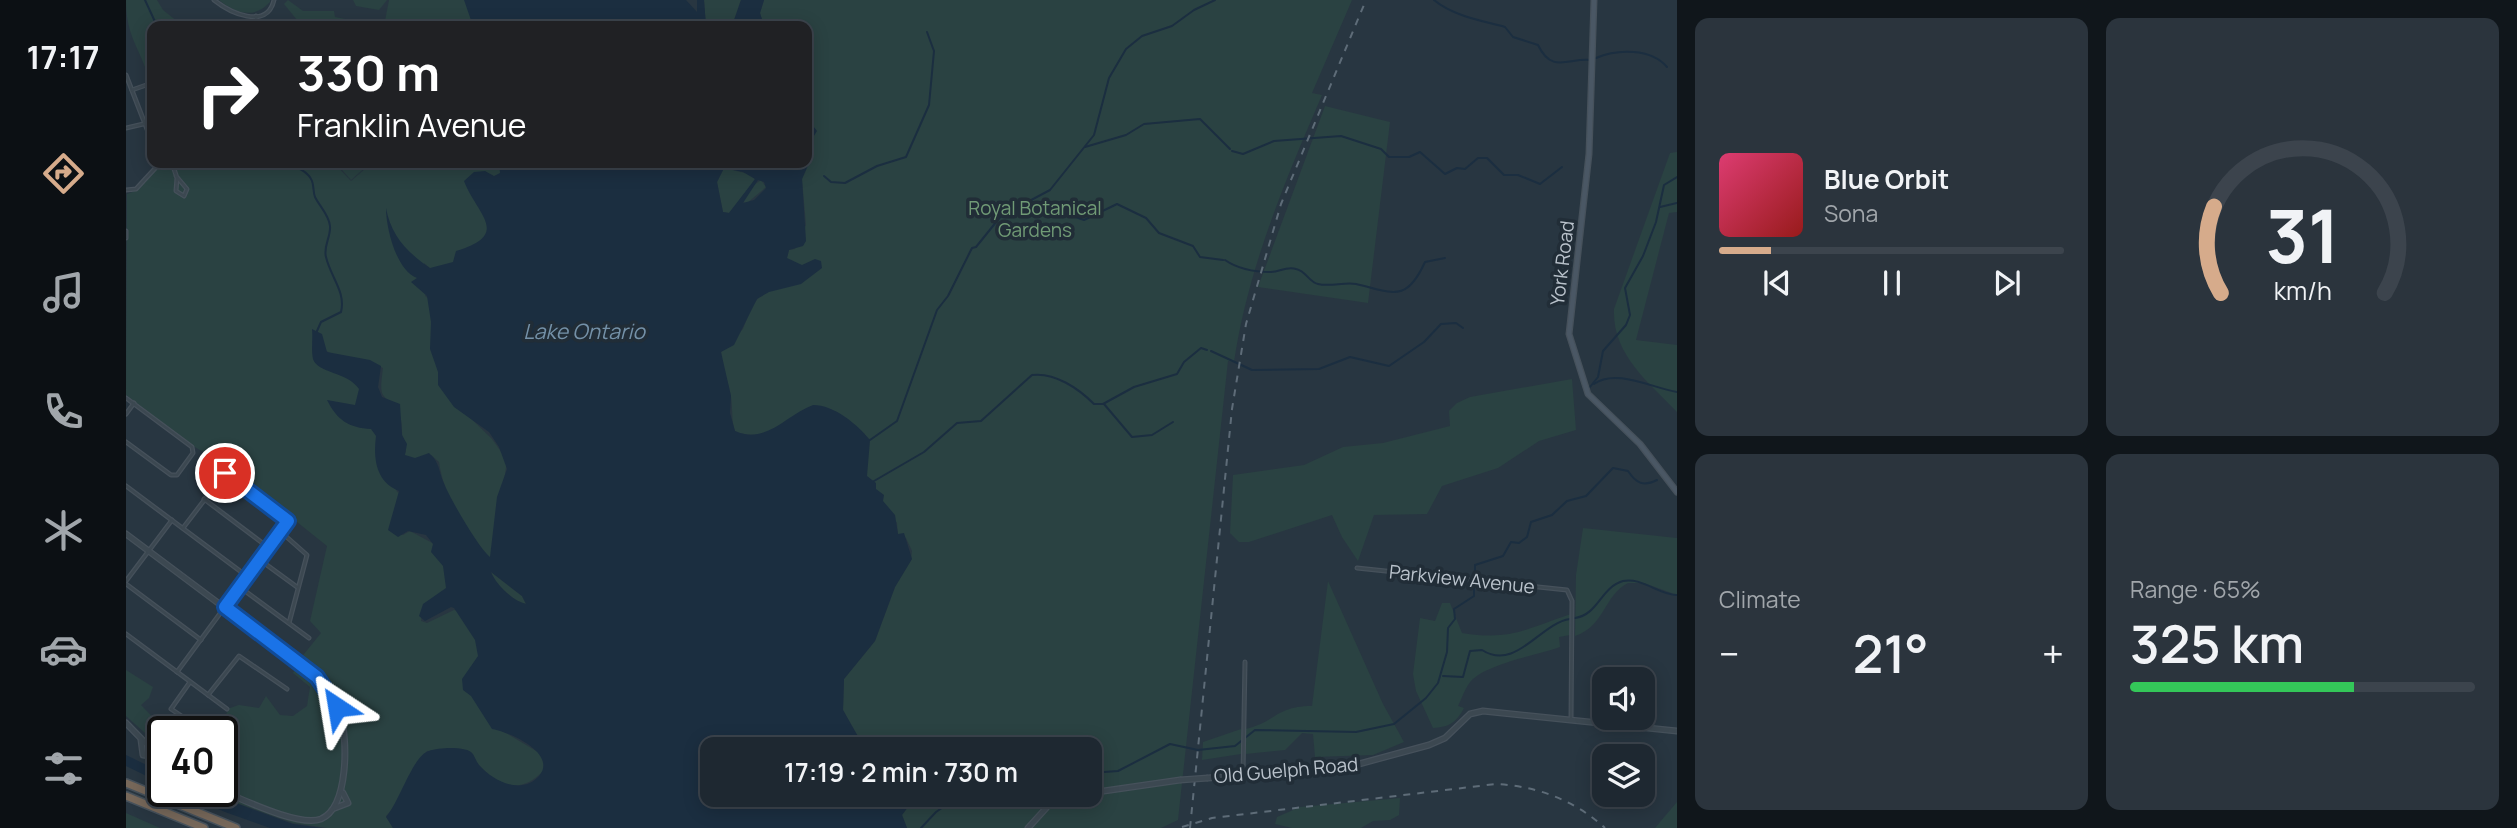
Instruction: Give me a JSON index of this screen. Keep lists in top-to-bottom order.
{
  "streets": {
    "main road": ["York Road"],
    "street": ["Parkview Avenue", "Old Guelph Road"]
  },
  "crossings": [
    ["Parkview Avenue", "Old Guelph Road"]
  ],
  "water": ["Lake Ontario"],
  "parks": ["Royal Botanical Gardens"],
  "page": {
    "tabs": "17:17",
    "turn": ["330 m", "Franklin Avenue"],
    "song": ["Blue Orbit", "Sona"],
    "tile": [
      "Climate",
      ["Range · 65%", "325 km"]
    ],
    "heat": ["−", "21°", "+"],
    "limit": "40",
    "trip": "17:19 · 2 min · 730 m",
    "gauge": ["31", "km/h"]
  }
}
